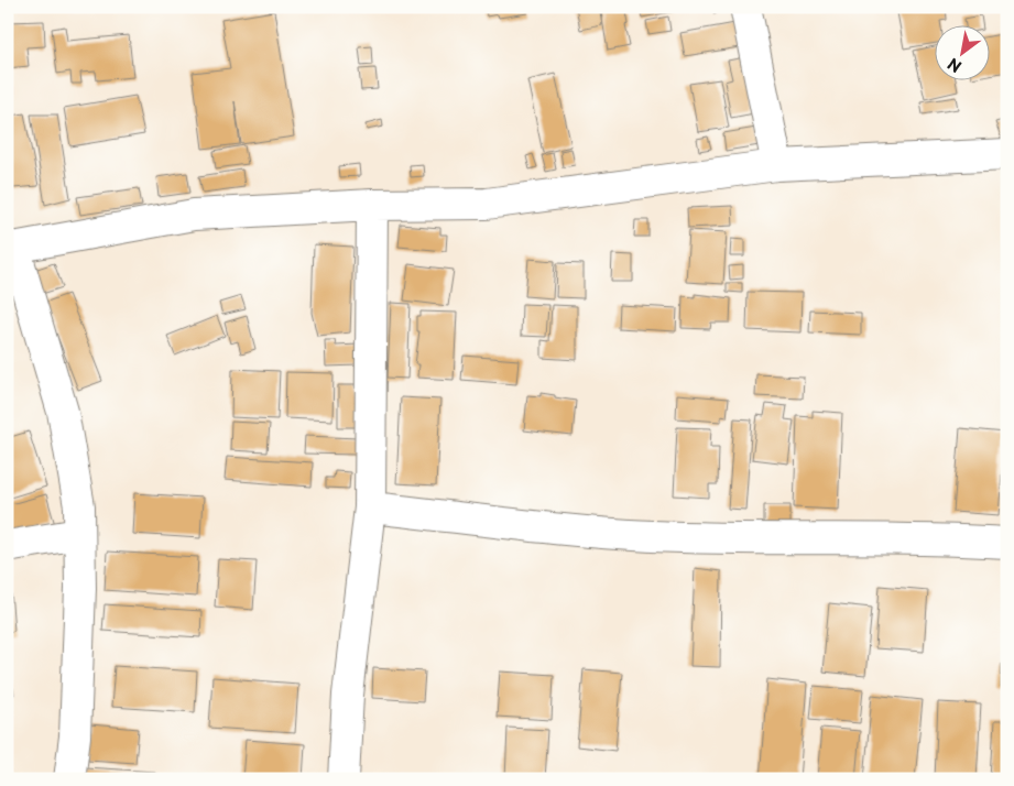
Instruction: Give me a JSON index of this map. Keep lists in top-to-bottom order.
{
  "north": "bottom left"
}
